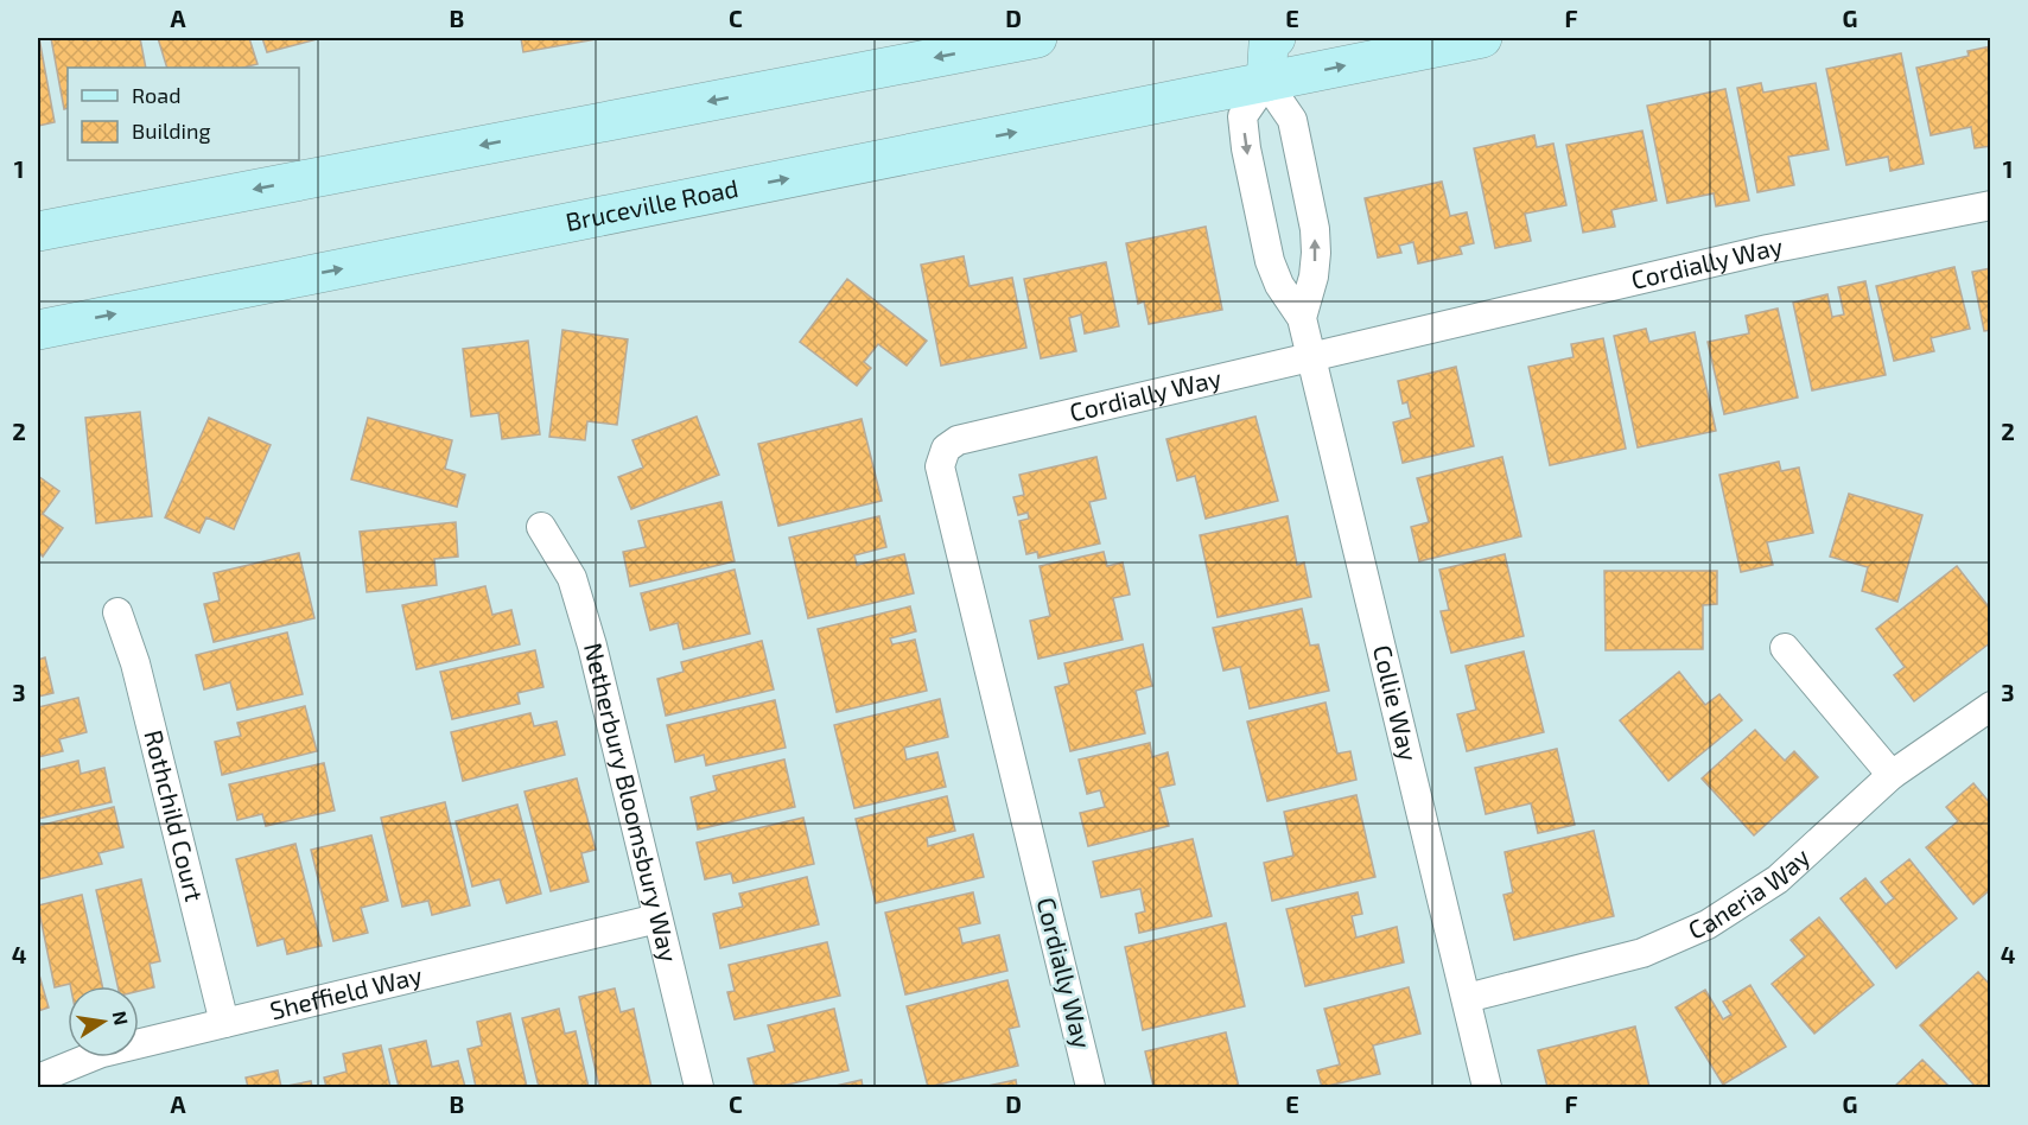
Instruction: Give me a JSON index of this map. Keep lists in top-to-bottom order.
{
  "streets": {
    "main road": ["Bruceville Road"],
    "street": [
      "Cordially Way",
      "Collie Way",
      "Netherbury Bloomsbury Way",
      "Rothchild Court",
      "Caneria Way",
      "Sheffield Way"
    ]
  },
  "crossings": [
    ["Bruceville Road", "Collie Way"],
    ["Cordially Way", "Collie Way"],
    ["Collie Way", "Caneria Way"],
    ["Netherbury Bloomsbury Way", "Sheffield Way"],
    ["Rothchild Court", "Sheffield Way"]
  ],
  "legend": ["Road", "Building"],
  "north": "right",
  "grid": {
    "columns": [
      "A",
      "B",
      "C",
      "D",
      "E",
      "F",
      "G"
    ],
    "rows": [
      "1",
      "2",
      "3",
      "4"
    ]
  }
}
